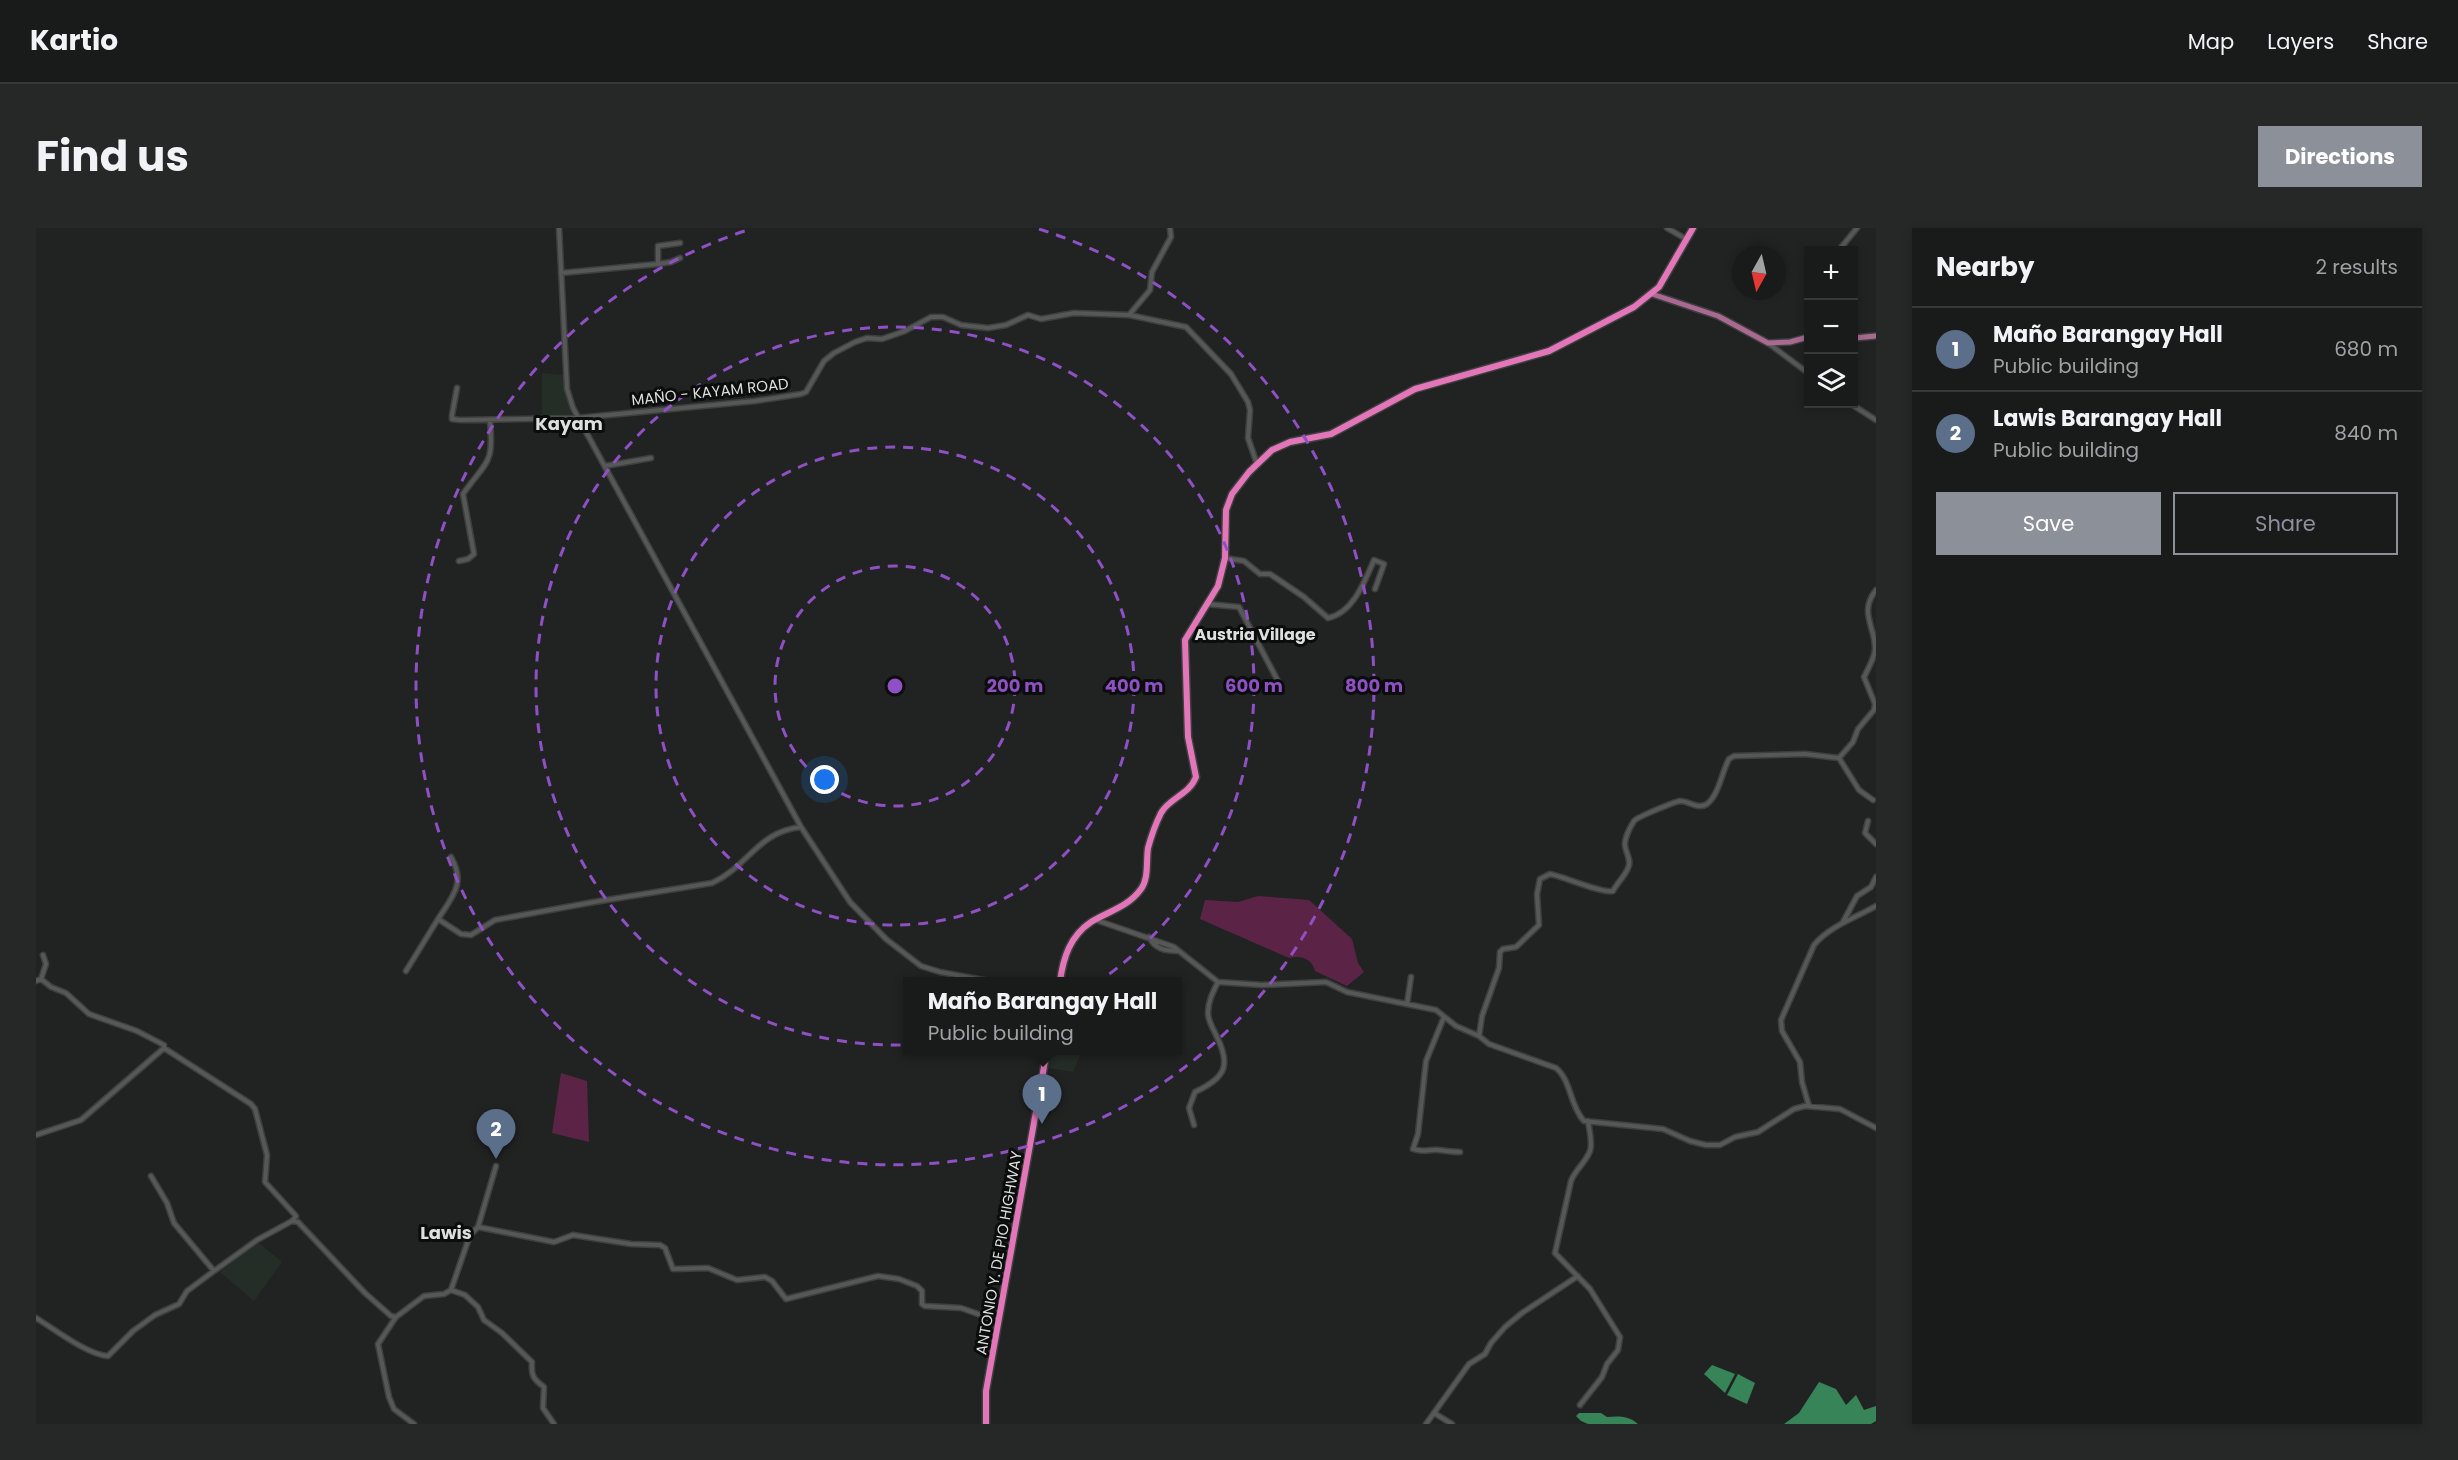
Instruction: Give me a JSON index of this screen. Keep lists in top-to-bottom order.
{
  "streets": {
    "highway": ["ANTONIO Y. DE PIO HIGHWAY"],
    "street": ["MAÑO - KAYAM ROAD"]
  },
  "districts": ["Kayam", "Austria Village", "Lawis"],
  "north": "bottom",
  "page": {
    "header": "Kartio",
    "nav": ["Map", "Layers", "Share"],
    "title": "Find us",
    "buttons": [
      "Directions",
      ["Save", "Share"]
    ],
    "heading": ["Nearby", "2 results"],
    "map_buttons": ["+", "−"],
    "list": [
      {
        "mark": "1",
        "name": "Maño Barangay Hall",
        "note": "Public building",
        "value": "680 m"
      },
      {
        "mark": "2",
        "name": "Lawis Barangay Hall",
        "note": "Public building",
        "value": "840 m"
      }
    ],
    "popup": ["Maño Barangay Hall", "Public building"],
    "pins": ["1", "2"]
  },
  "rings": [
    "200 m",
    "400 m",
    "600 m",
    "800 m"
  ]
}
